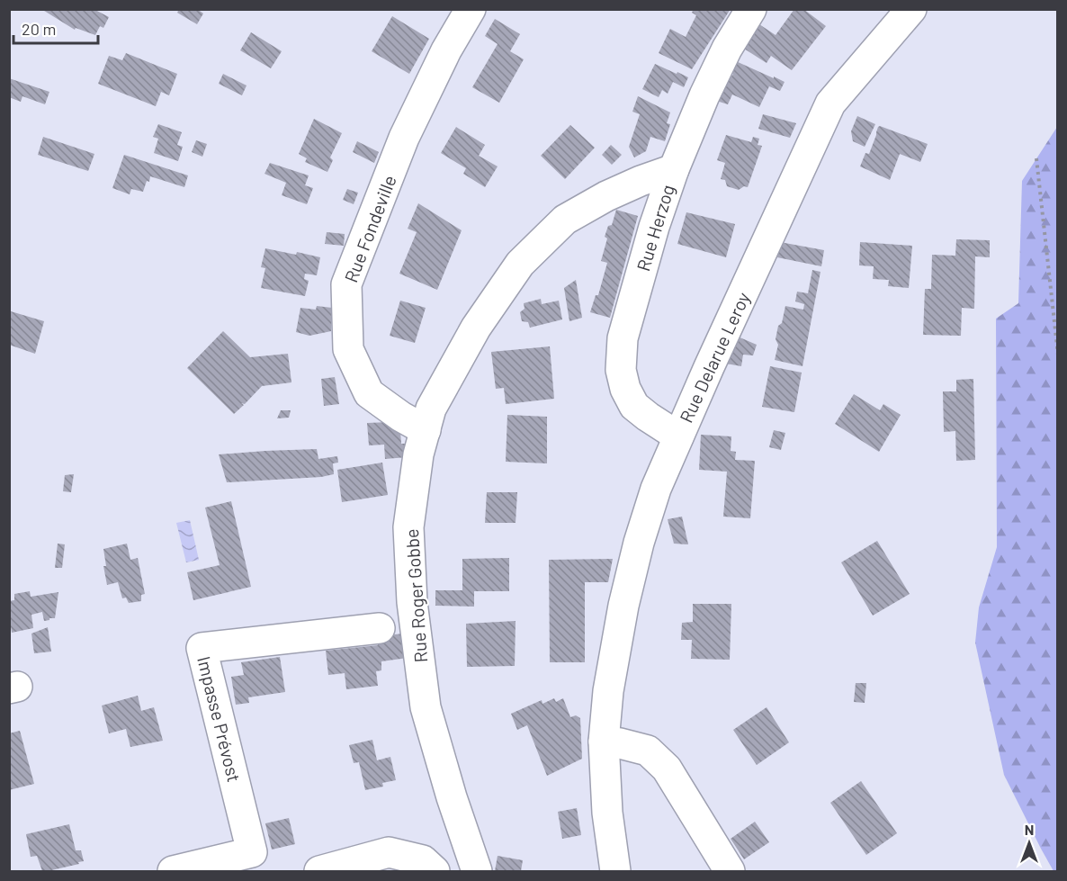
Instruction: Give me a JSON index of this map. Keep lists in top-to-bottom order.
{
  "streets": {
    "street": [
      "Rue Herzog",
      "Rue Fondeville",
      "Rue Delarue Leroy",
      "Rue Roger Gobbe",
      "Impasse Prévost"
    ]
  },
  "crossings": [
    ["Rue Herzog", "Rue Delarue Leroy"],
    ["Rue Herzog", "Rue Roger Gobbe"],
    ["Rue Fondeville", "Rue Roger Gobbe"]
  ],
  "scale_bar": "20 m",
  "north": "top"
}
